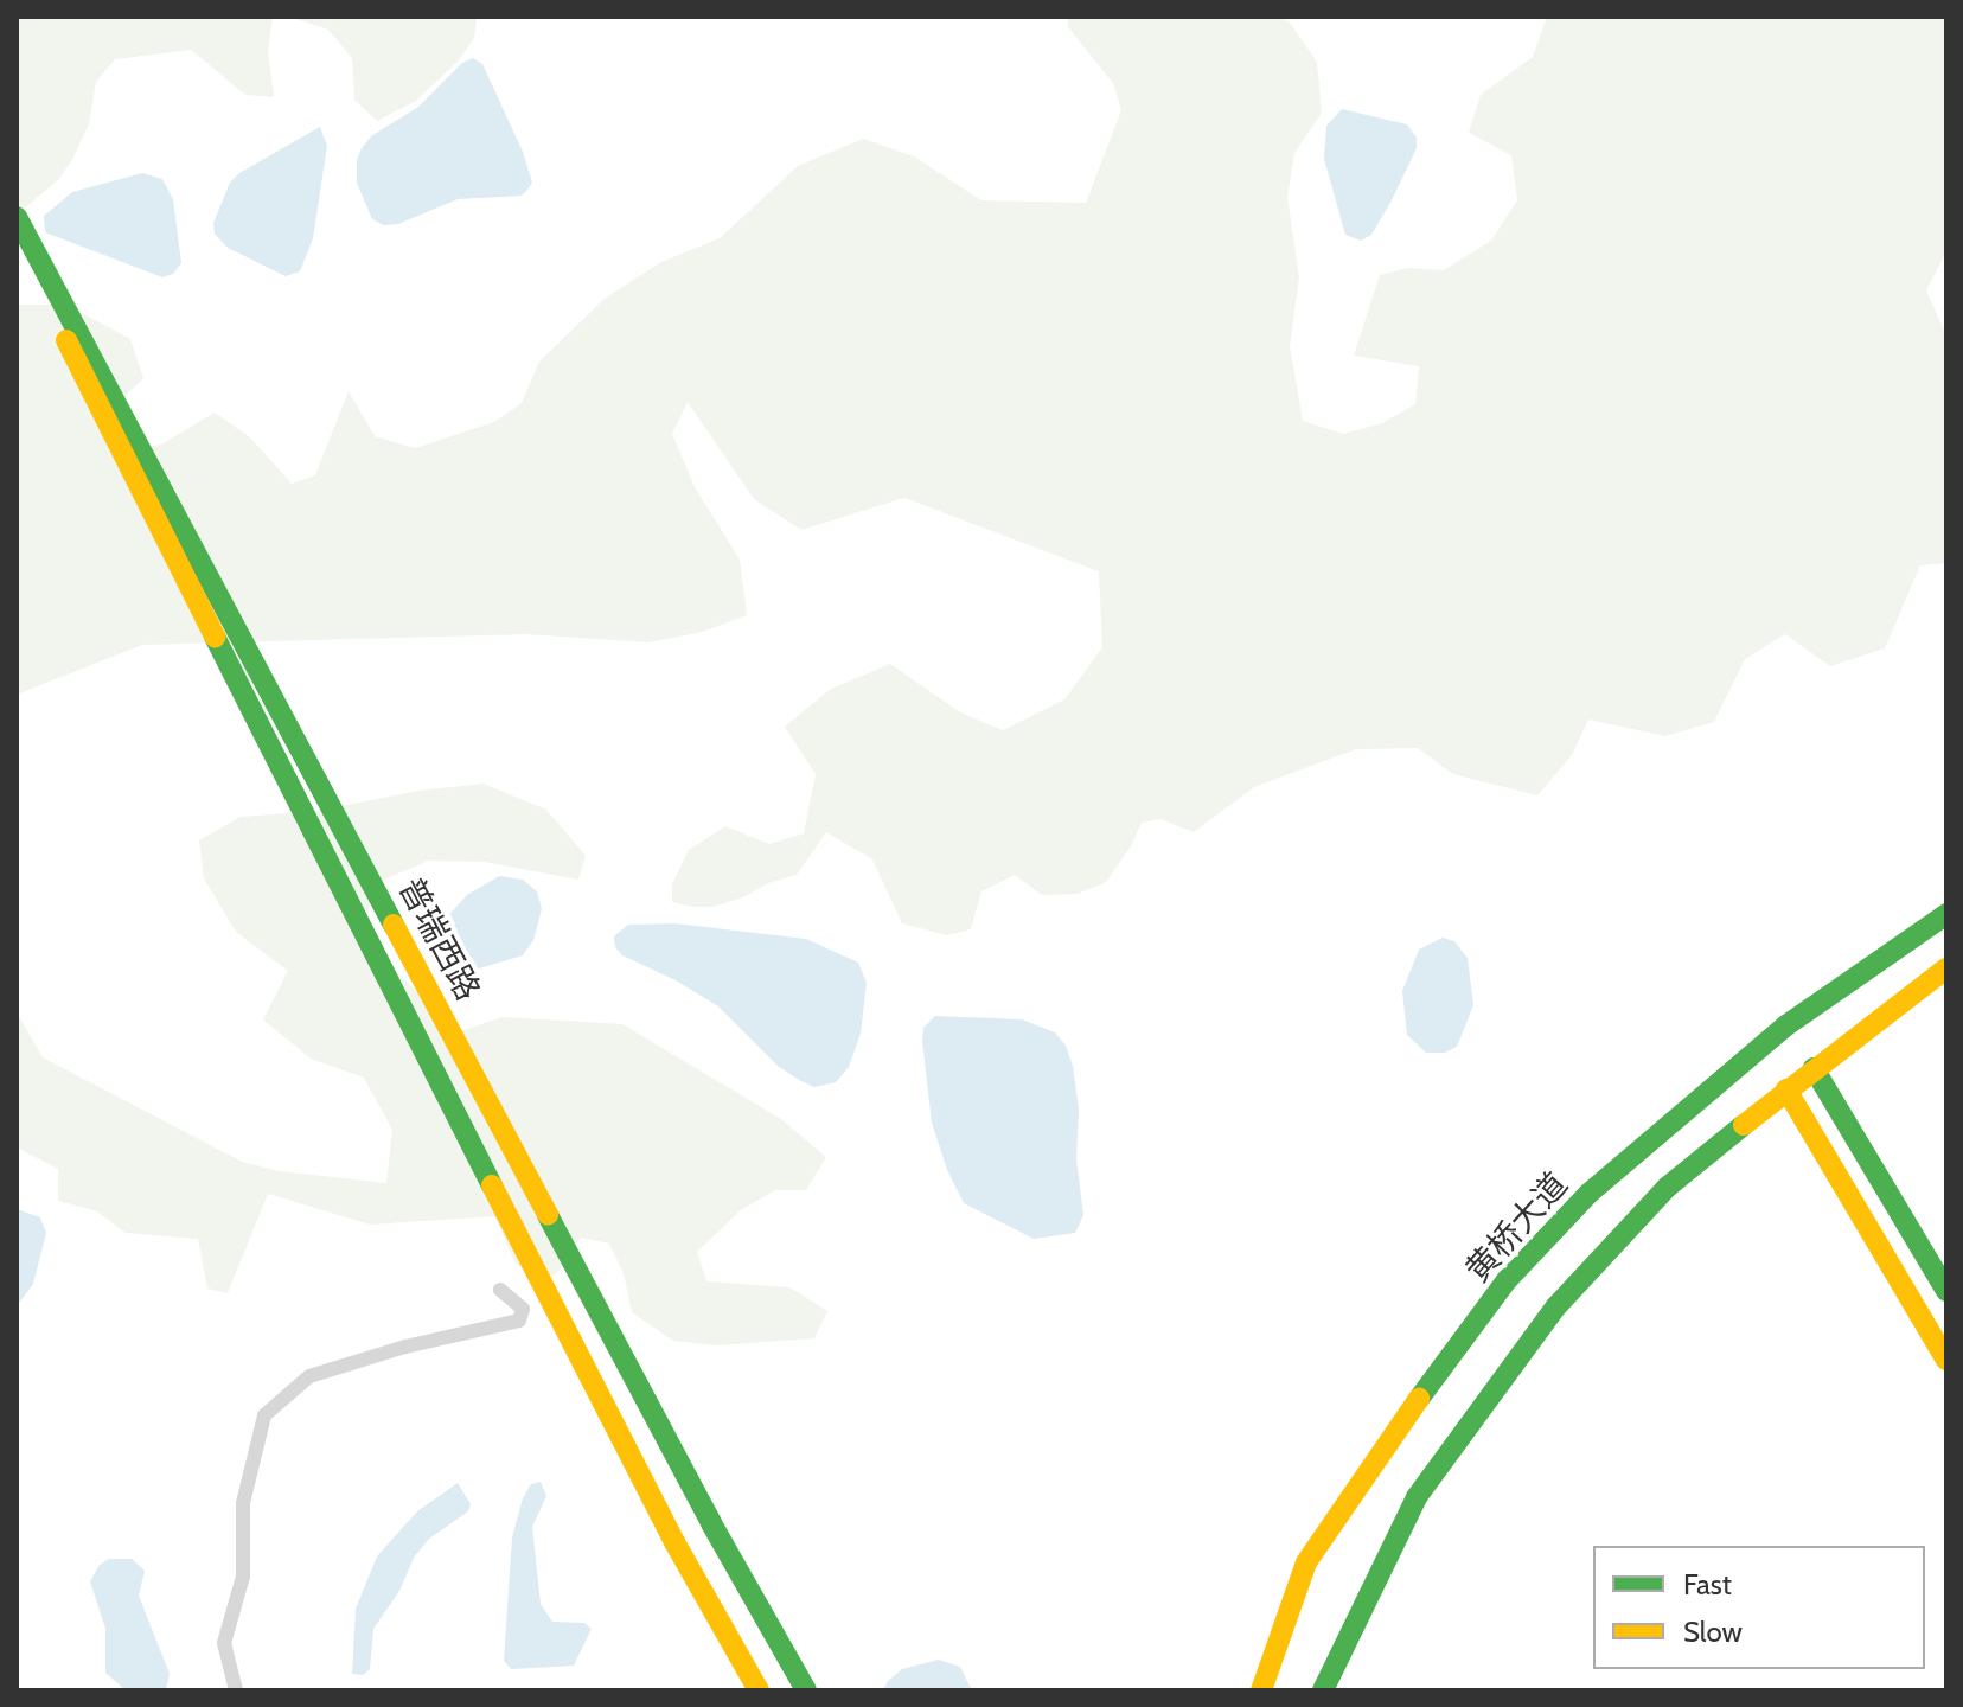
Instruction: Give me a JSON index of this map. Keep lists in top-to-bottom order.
{
  "streets": {
    "main road": ["普瑞西路", "黄桥大道"]
  },
  "legend": ["Fast", "Slow"]
}
